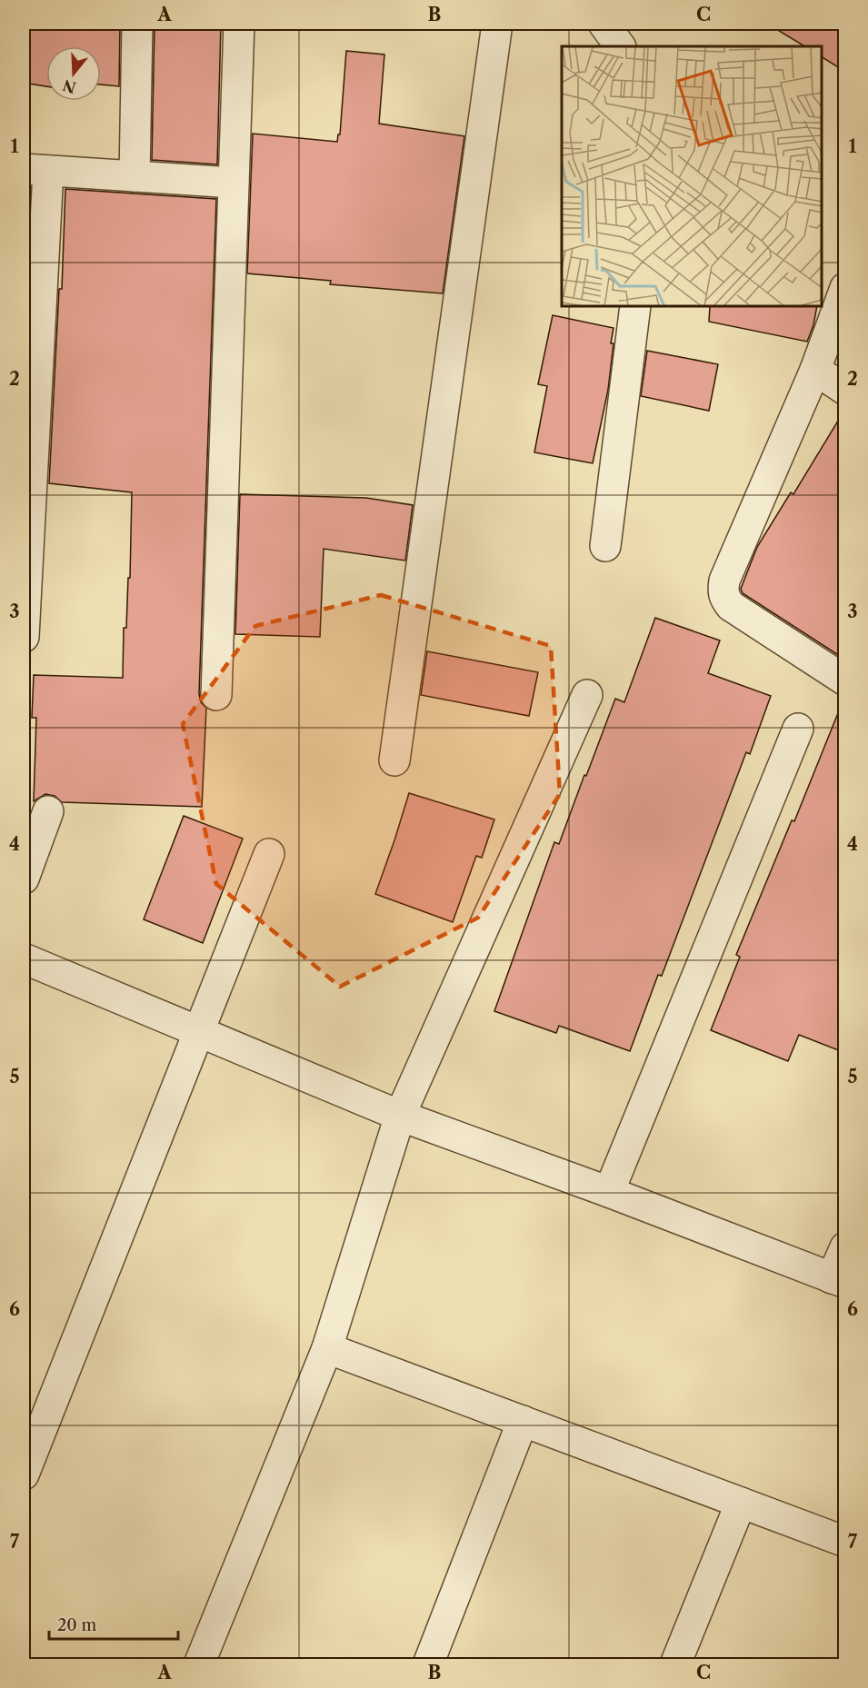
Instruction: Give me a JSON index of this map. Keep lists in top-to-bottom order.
{
  "scale_bar": "20 m",
  "north": "bottom",
  "grid": {
    "columns": ["A", "B", "C"],
    "rows": [
      "1",
      "2",
      "3",
      "4",
      "5",
      "6",
      "7"
    ]
  }
}
